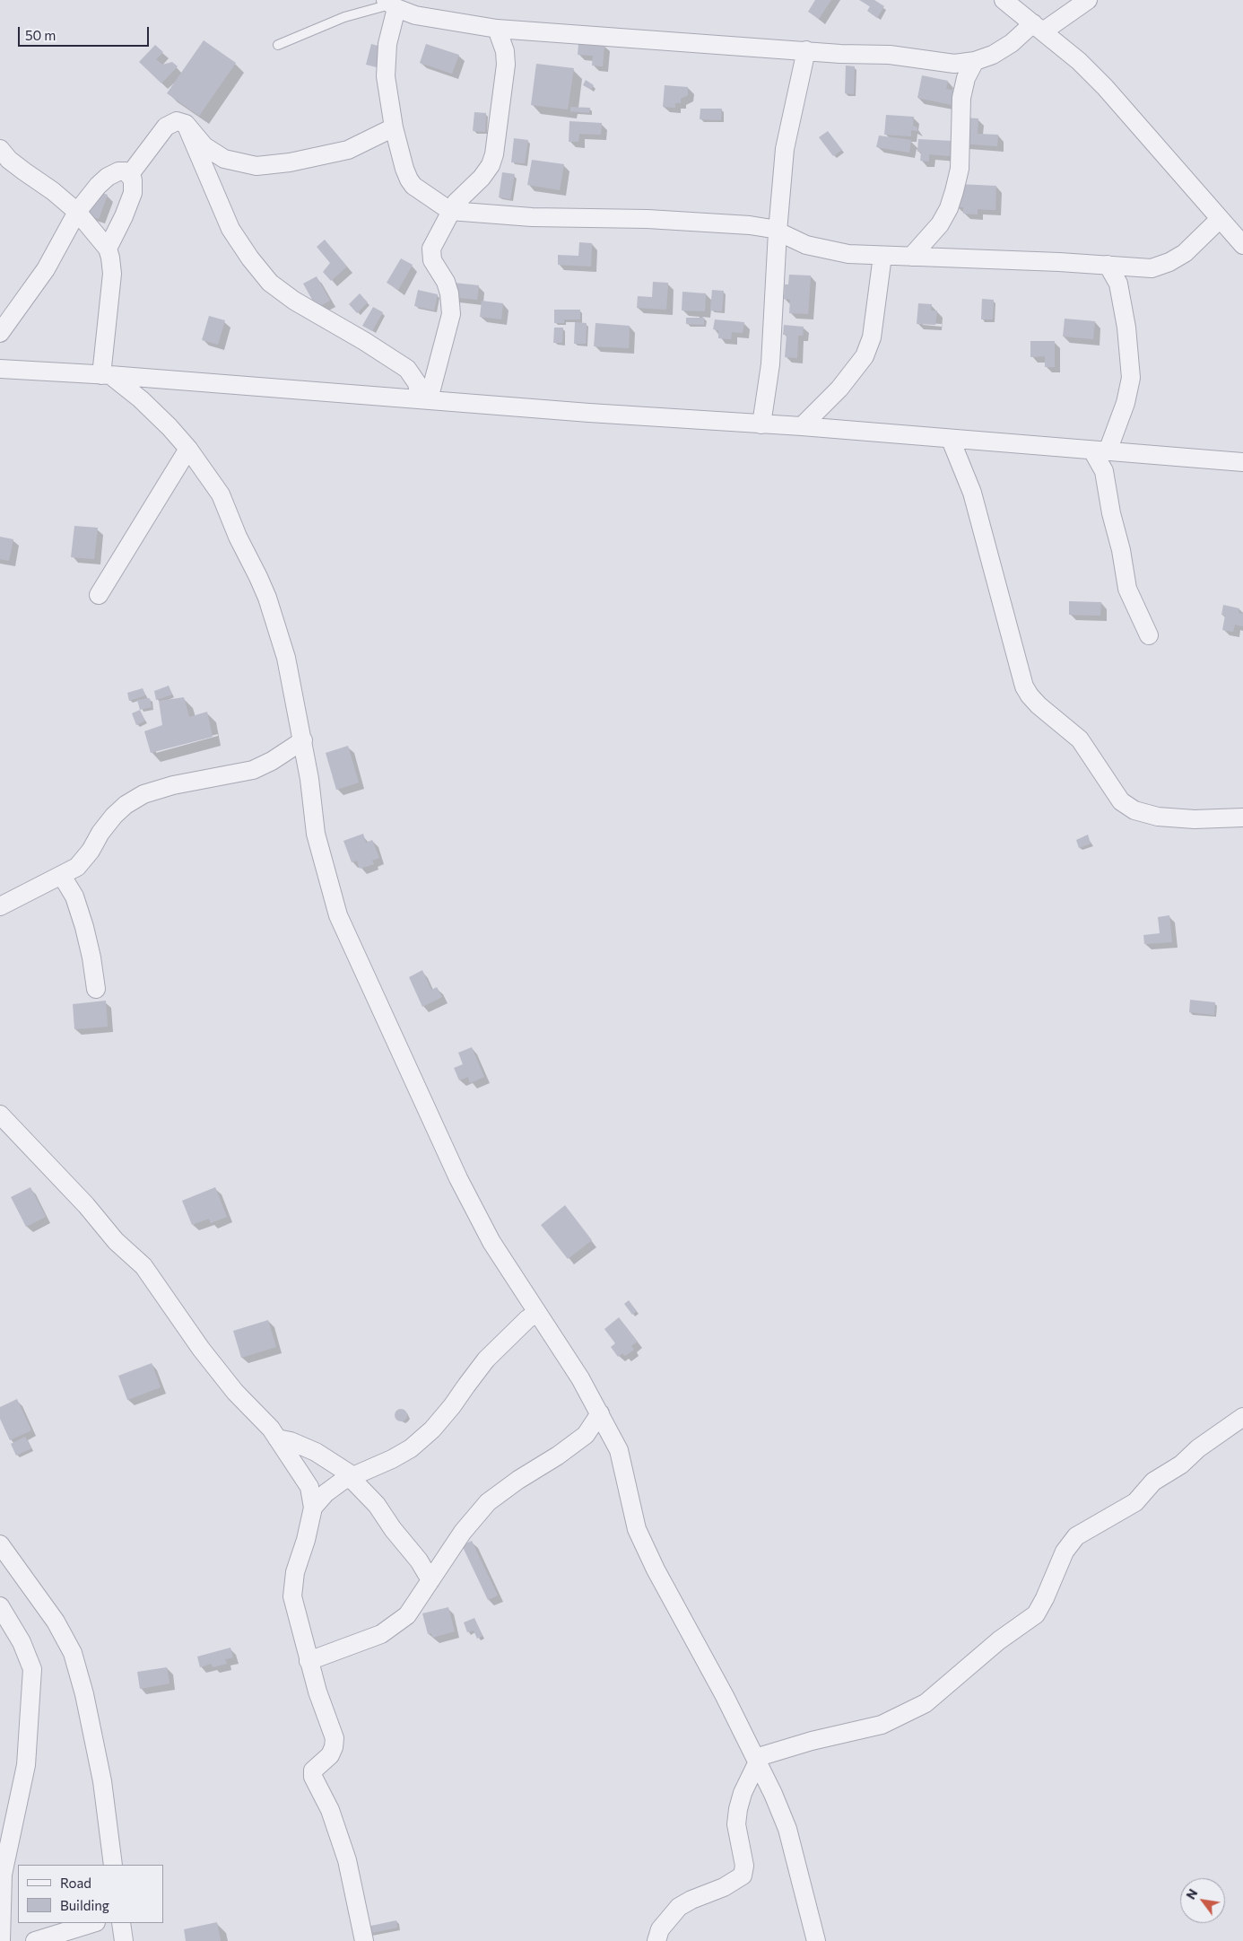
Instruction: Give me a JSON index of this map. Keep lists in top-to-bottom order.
{
  "legend": ["Road", "Building"],
  "scale_bar": "50 m",
  "north": "top left"
}
